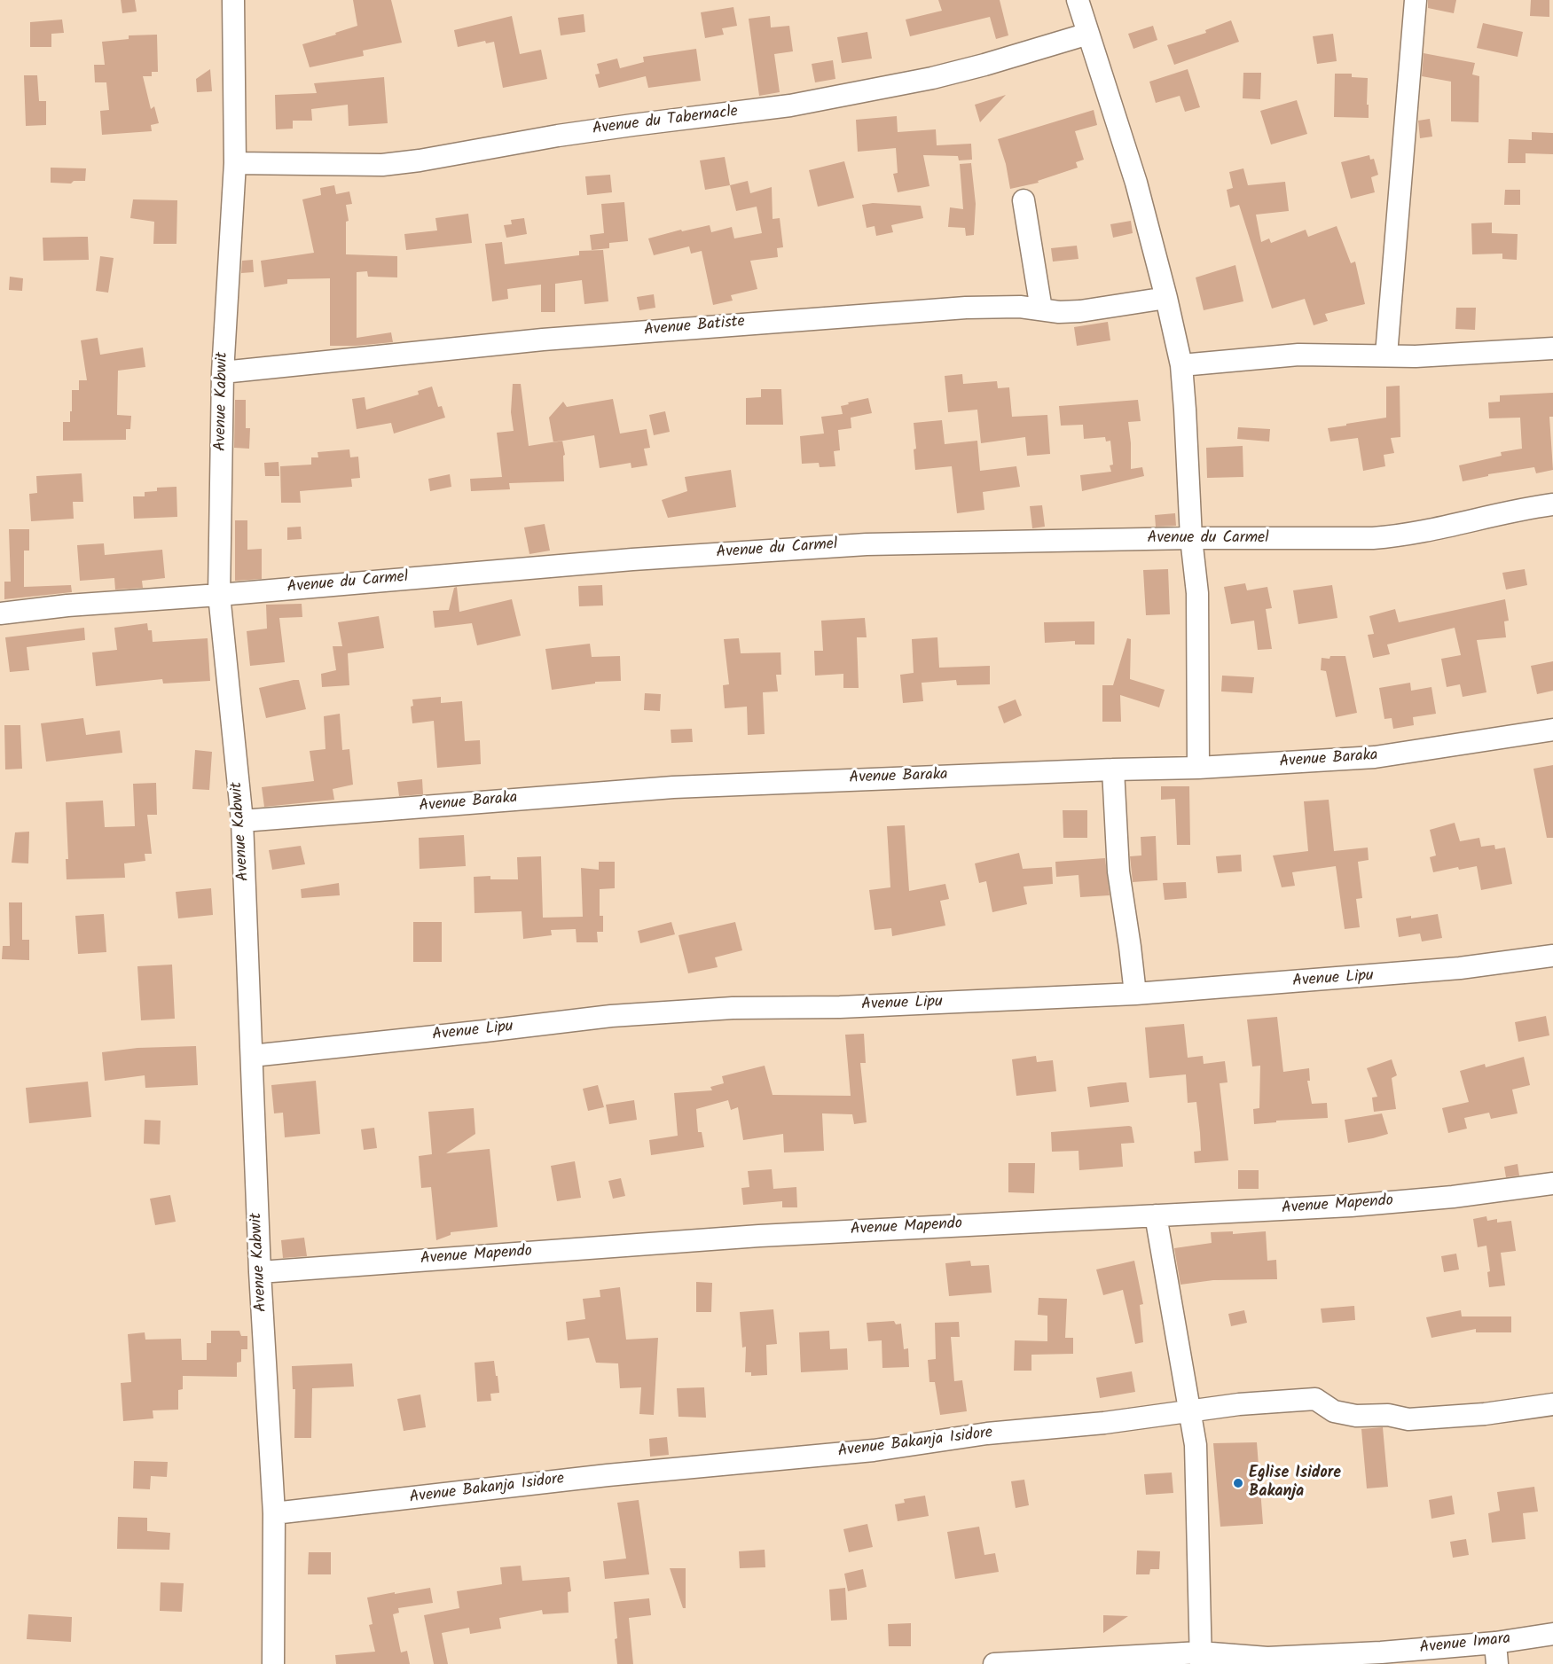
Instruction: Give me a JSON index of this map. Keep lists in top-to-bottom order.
{
  "streets": {
    "street": [
      "Avenue du Tabernacle",
      "Avenue Batiste",
      "Avenue Kabwit",
      "Avenue du Carmel",
      "Avenue Baraka",
      "Avenue Lipu",
      "Avenue Mapendo",
      "Avenue Bakanja Isidore",
      "Avenue Imara"
    ]
  },
  "crossings": [
    ["Avenue du Tabernacle", "Avenue Kabwit"],
    ["Avenue Batiste", "Avenue Kabwit"],
    ["Avenue Kabwit", "Avenue du Carmel"],
    ["Avenue Kabwit", "Avenue Baraka"],
    ["Avenue Kabwit", "Avenue Lipu"],
    ["Avenue Kabwit", "Avenue Mapendo"],
    ["Avenue Kabwit", "Avenue Bakanja Isidore"]
  ],
  "places": ["Eglise Isidore Bakanja"]
}
